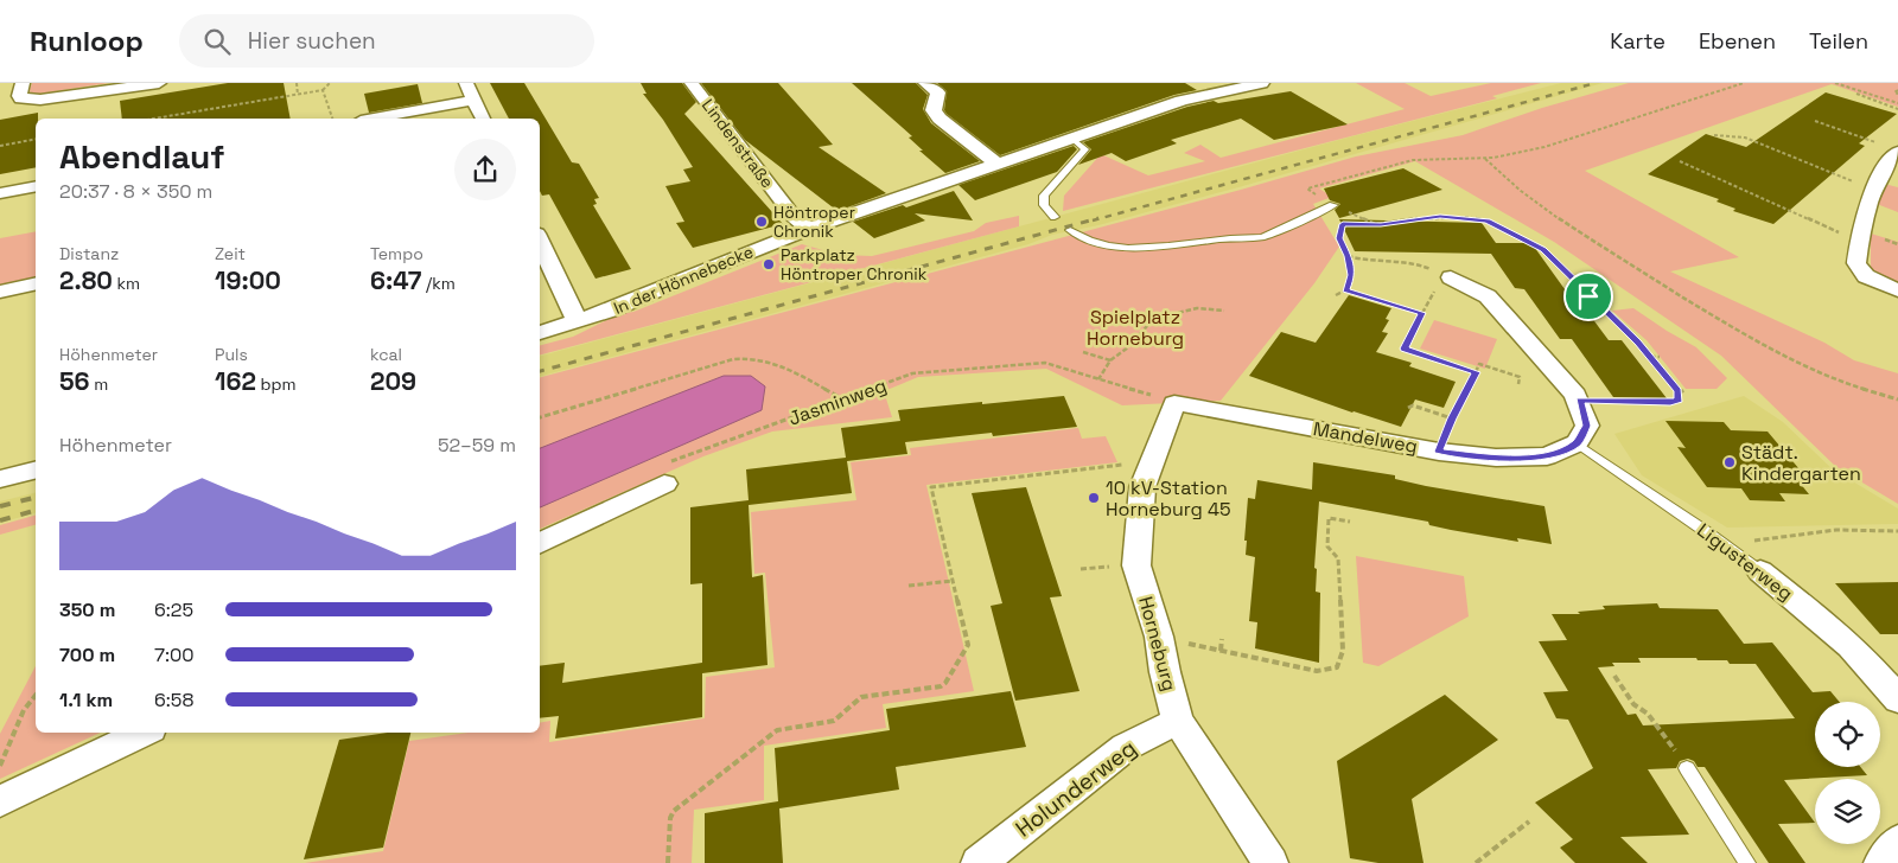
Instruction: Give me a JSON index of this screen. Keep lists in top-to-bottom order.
{
  "streets": {
    "street": [
      "Lindenstraße",
      "In der Hönnebecke",
      "Mandelweg",
      "Ligusterweg",
      "Horneburg",
      "Holunderweg"
    ],
    "path": ["Jasminweg"]
  },
  "crossings": [
    ["Lindenstraße", "In der Hönnebecke"],
    ["Jasminweg", "Mandelweg"],
    ["Jasminweg", "Horneburg"],
    ["Mandelweg", "Ligusterweg"],
    ["Mandelweg", "Horneburg"],
    ["Horneburg", "Holunderweg"]
  ],
  "parks": ["Spielplatz Horneburg"],
  "places": [
    "Höntroper Chronik",
    "Parkplatz Höntroper Chronik",
    "Städt. Kindergarten",
    "10 kV-Station Horneburg 45"
  ],
  "page": {
    "header": "Runloop",
    "search": "Hier suchen",
    "nav": ["Karte", "Ebenen", "Teilen"],
    "heading": ["Abendlauf", "20:37 · 8 × 350 m"],
    "stats": [
      ["Distanz", "2.80 km"],
      ["Zeit", "19:00"],
      ["Tempo", "6:47 /km"],
      ["Höhenmeter", "56 m"],
      ["Puls", "162 bpm"],
      ["kcal", "209"]
    ],
    "chart": ["Höhenmeter", "52–59 m"],
    "list": [
      {
        "name": "350 m",
        "note": "6:25"
      },
      {
        "name": "700 m",
        "note": "7:00"
      },
      {
        "name": "1.1 km",
        "note": "6:58"
      }
    ]
  }
}
